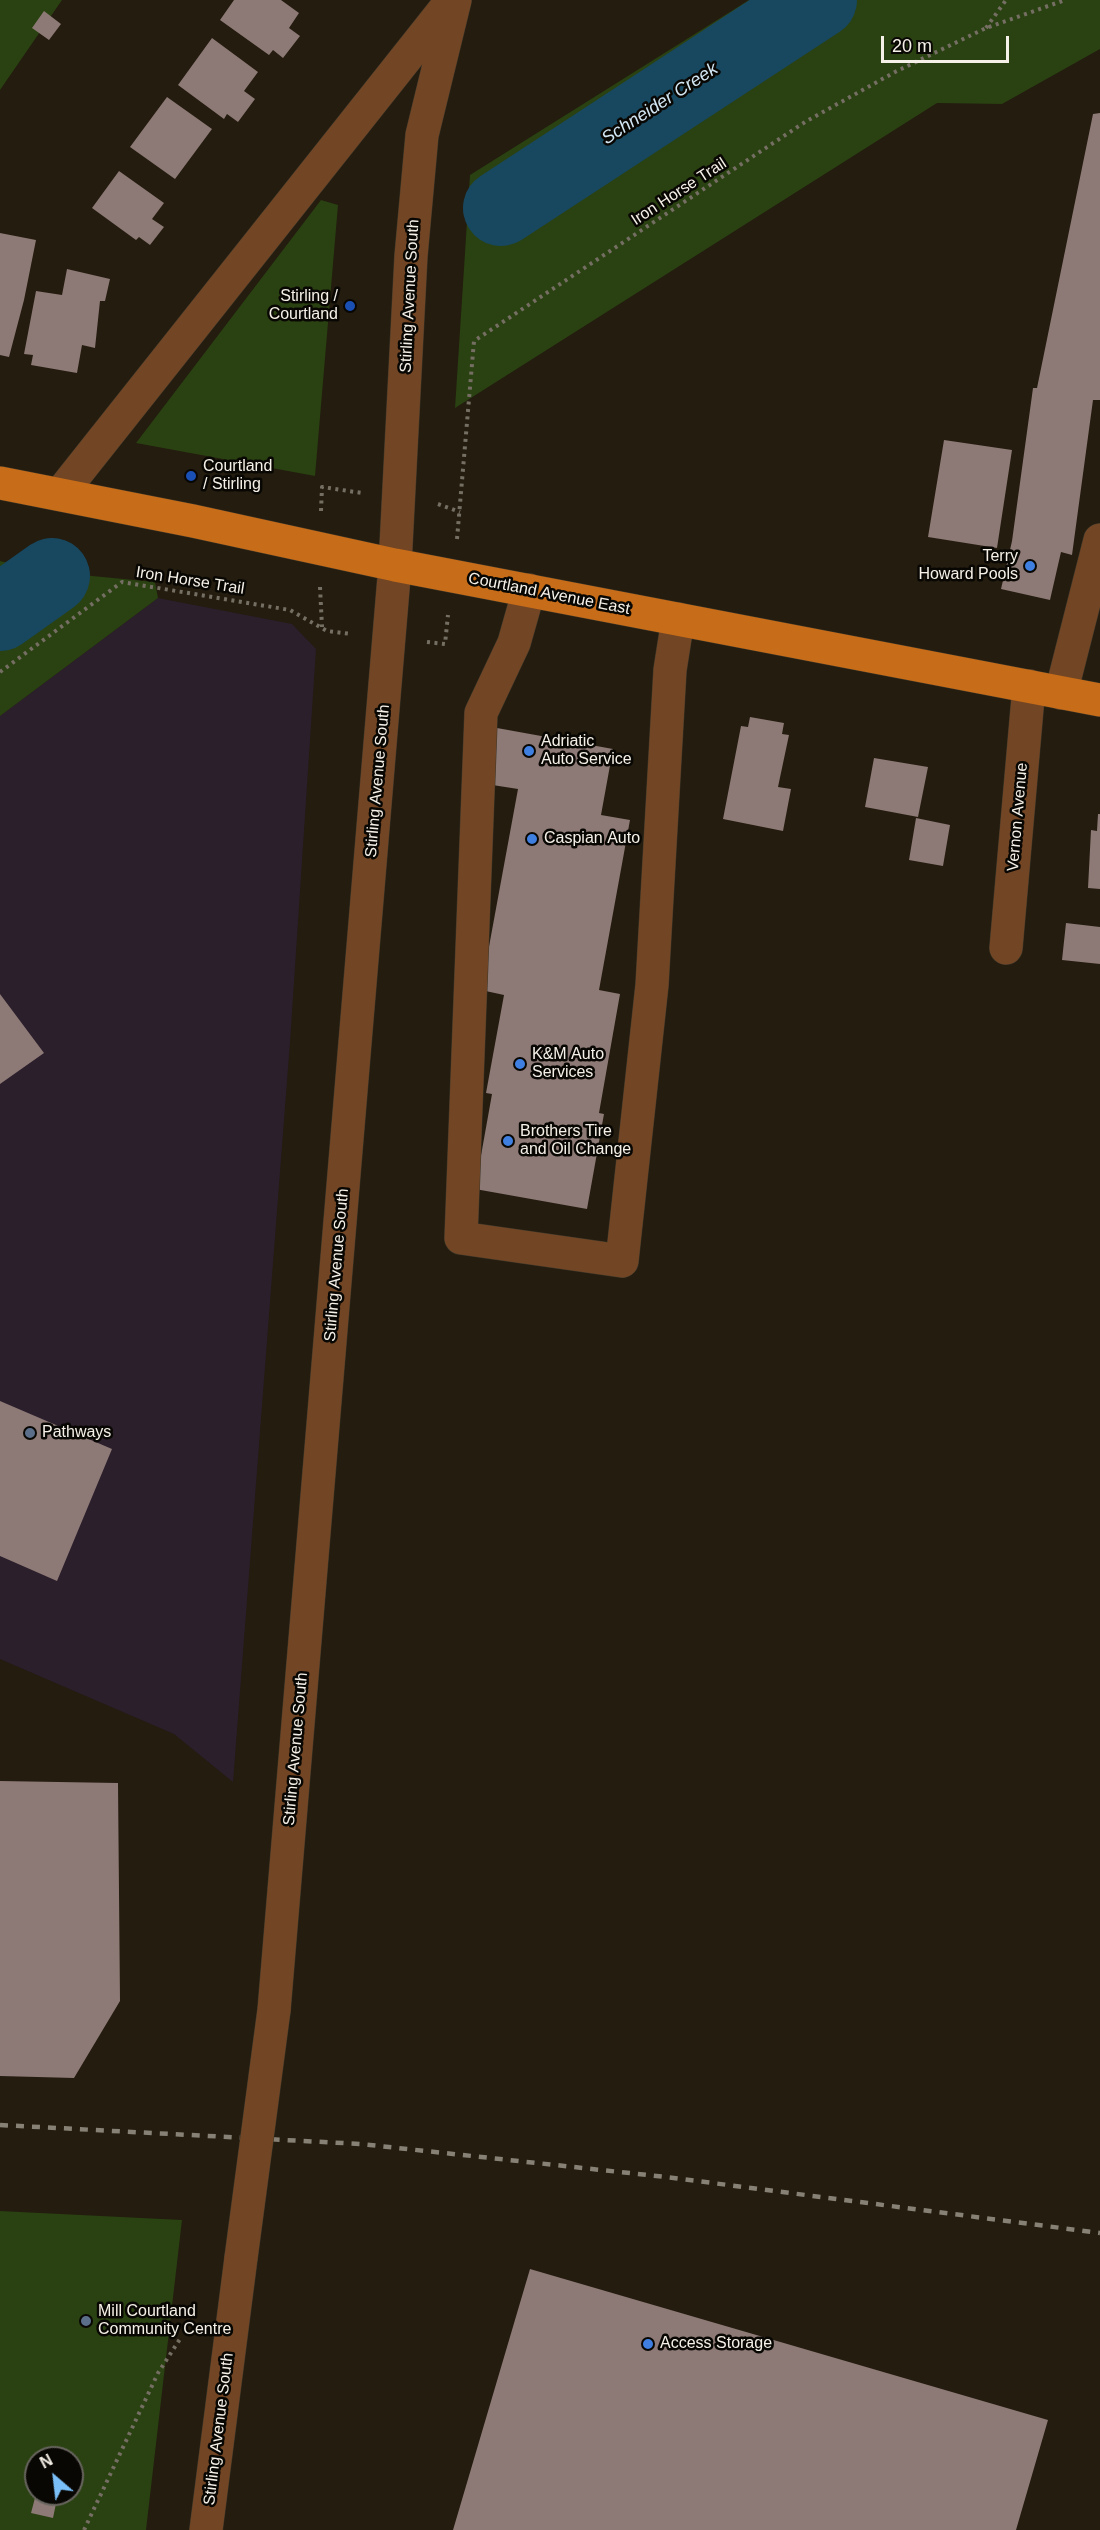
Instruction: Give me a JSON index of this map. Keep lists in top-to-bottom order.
{
  "streets": {
    "main road": ["Courtland Avenue East"],
    "street": ["Stirling Avenue South", "Vernon Avenue"],
    "path": ["Iron Horse Trail"]
  },
  "crossings": [
    ["Stirling Avenue South", "Courtland Avenue East"],
    ["Courtland Avenue East", "Vernon Avenue"]
  ],
  "water": ["Schneider Creek"],
  "places": [
    "Stirling / Courtland",
    "Courtland / Stirling",
    "Terry Howard Pools",
    "Adriatic Auto Service",
    "Caspian Auto",
    "K&M Auto Services",
    "Brothers Tire and Oil Change",
    "Pathways",
    "Mill Courtland Community Centre",
    "Access Storage"
  ],
  "scale_bar": "20 m",
  "north": "top left"
}
